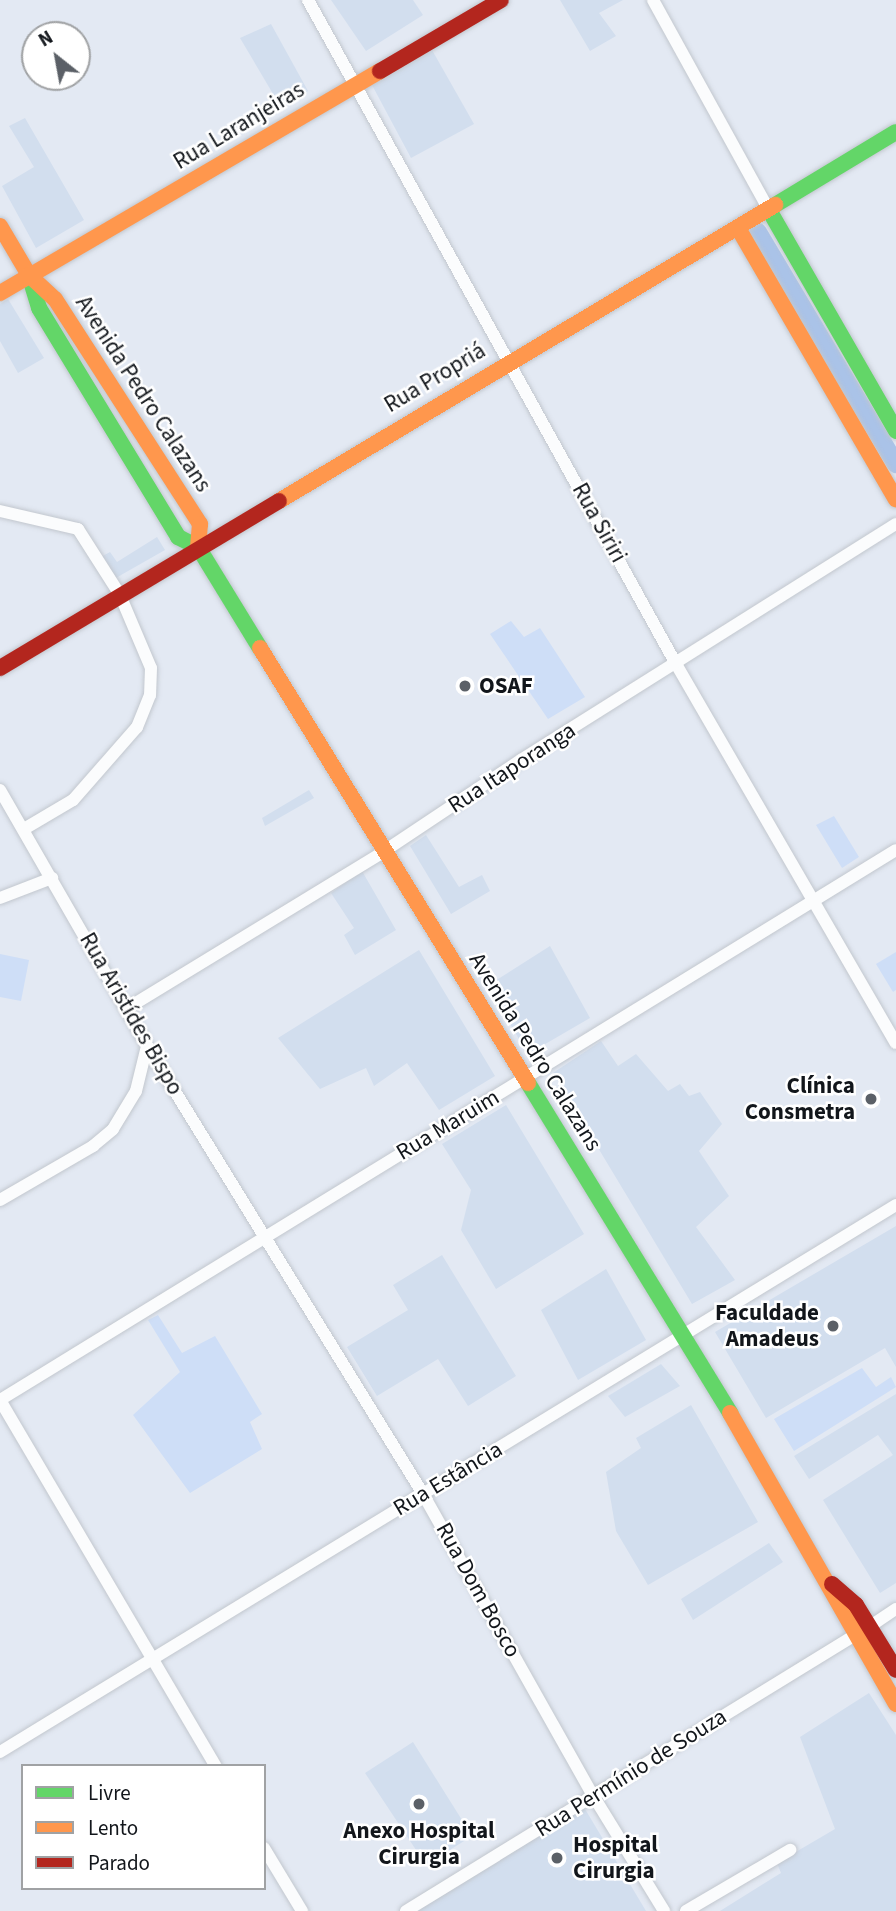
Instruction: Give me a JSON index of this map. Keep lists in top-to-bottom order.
{
  "streets": {
    "main road": ["Rua Laranjeiras", "Rua Propriá", "Avenida Pedro Calazans"],
    "street": [
      "Rua Siriri",
      "Rua Itaporanga",
      "Rua Aristídes Bispo",
      "Rua Maruim",
      "Rua Estância",
      "Rua Dom Bosco",
      "Rua Permínio de Souza"
    ]
  },
  "crossings": [
    ["Rua Laranjeiras", "Avenida Pedro Calazans"],
    ["Rua Laranjeiras", "Rua Siriri"],
    ["Rua Propriá", "Avenida Pedro Calazans"],
    ["Rua Propriá", "Rua Siriri"],
    ["Avenida Pedro Calazans", "Rua Itaporanga"],
    ["Avenida Pedro Calazans", "Rua Maruim"],
    ["Avenida Pedro Calazans", "Rua Estância"],
    ["Avenida Pedro Calazans", "Rua Permínio de Souza"],
    ["Rua Siriri", "Rua Itaporanga"],
    ["Rua Siriri", "Rua Maruim"],
    ["Rua Itaporanga", "Rua Aristídes Bispo"],
    ["Rua Aristídes Bispo", "Rua Maruim"],
    ["Rua Aristídes Bispo", "Rua Dom Bosco"],
    ["Rua Maruim", "Rua Dom Bosco"],
    ["Rua Estância", "Rua Dom Bosco"],
    ["Rua Dom Bosco", "Rua Permínio de Souza"]
  ],
  "places": [
    "OSAF",
    "Clínica Consmetra",
    "Faculdade Amadeus",
    "Anexo Hospital Cirurgia",
    "Hospital Cirurgia"
  ],
  "legend": ["Livre", "Lento", "Parado"],
  "north": "top left"
}
